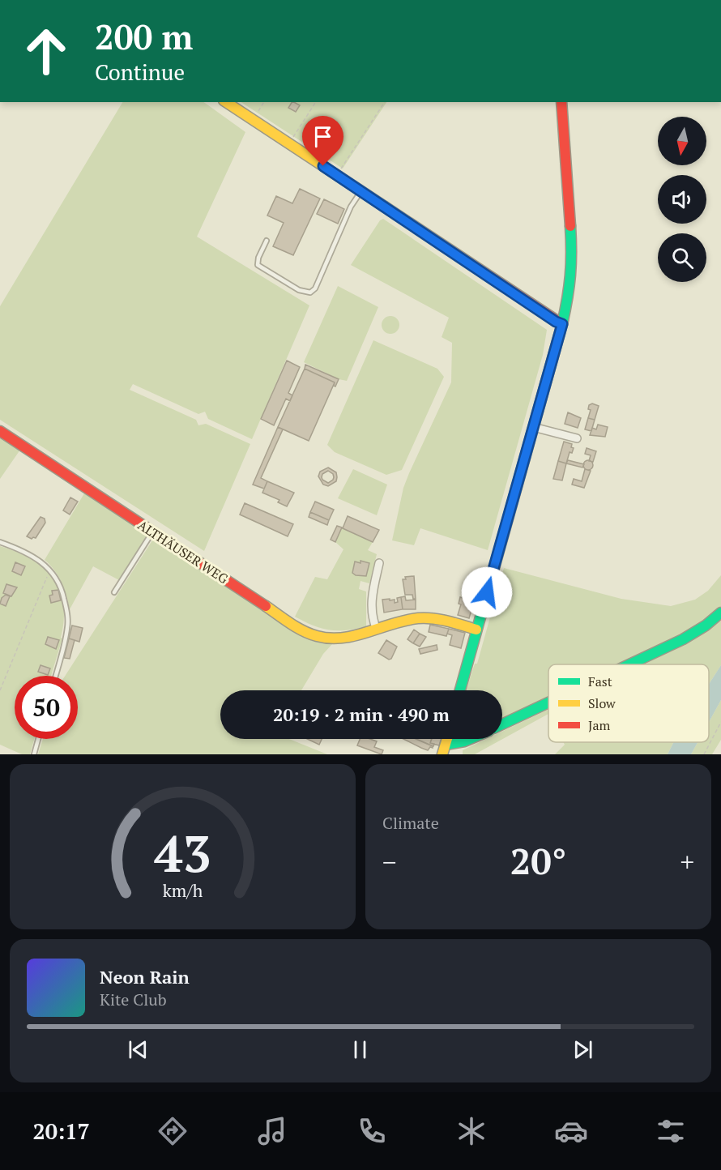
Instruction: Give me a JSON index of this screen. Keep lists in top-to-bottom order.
{
  "streets": {
    "street": ["ALTHÄUSER WEG"]
  },
  "legend": ["Fast", "Slow", "Jam"],
  "north": "bottom",
  "page": {
    "turn": ["200 m", "Continue"],
    "limit": "50",
    "trip": "20:19 · 2 min · 490 m",
    "tile": "Climate",
    "heat": ["−", "20°", "+"],
    "song": ["Neon Rain", "Kite Club"],
    "tabs": "20:17",
    "gauge": ["43", "km/h"]
  }
}
